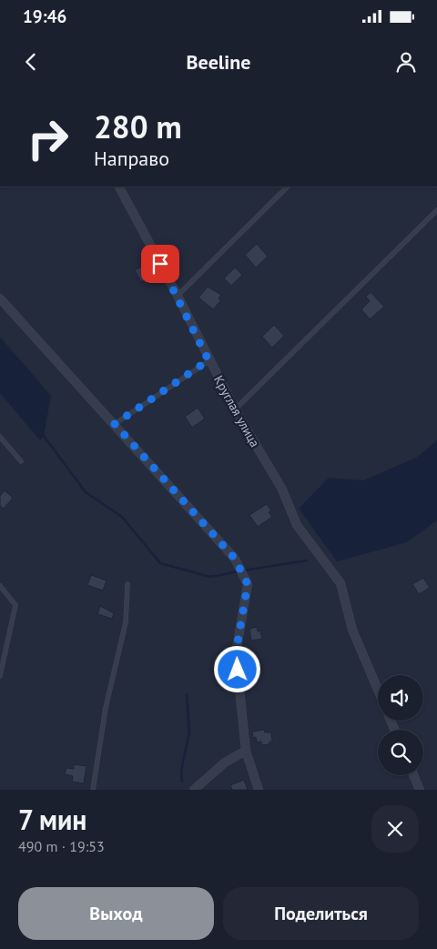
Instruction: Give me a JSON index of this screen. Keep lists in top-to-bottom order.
{
  "streets": {
    "street": ["Круглая улица"]
  },
  "page": {
    "status": "19:46",
    "header": "Beeline",
    "turn": ["280 m", "Направо"],
    "heading": ["7 мин", "490 m · 19:53"],
    "buttons": ["Выход", "Поделиться"]
  }
}
